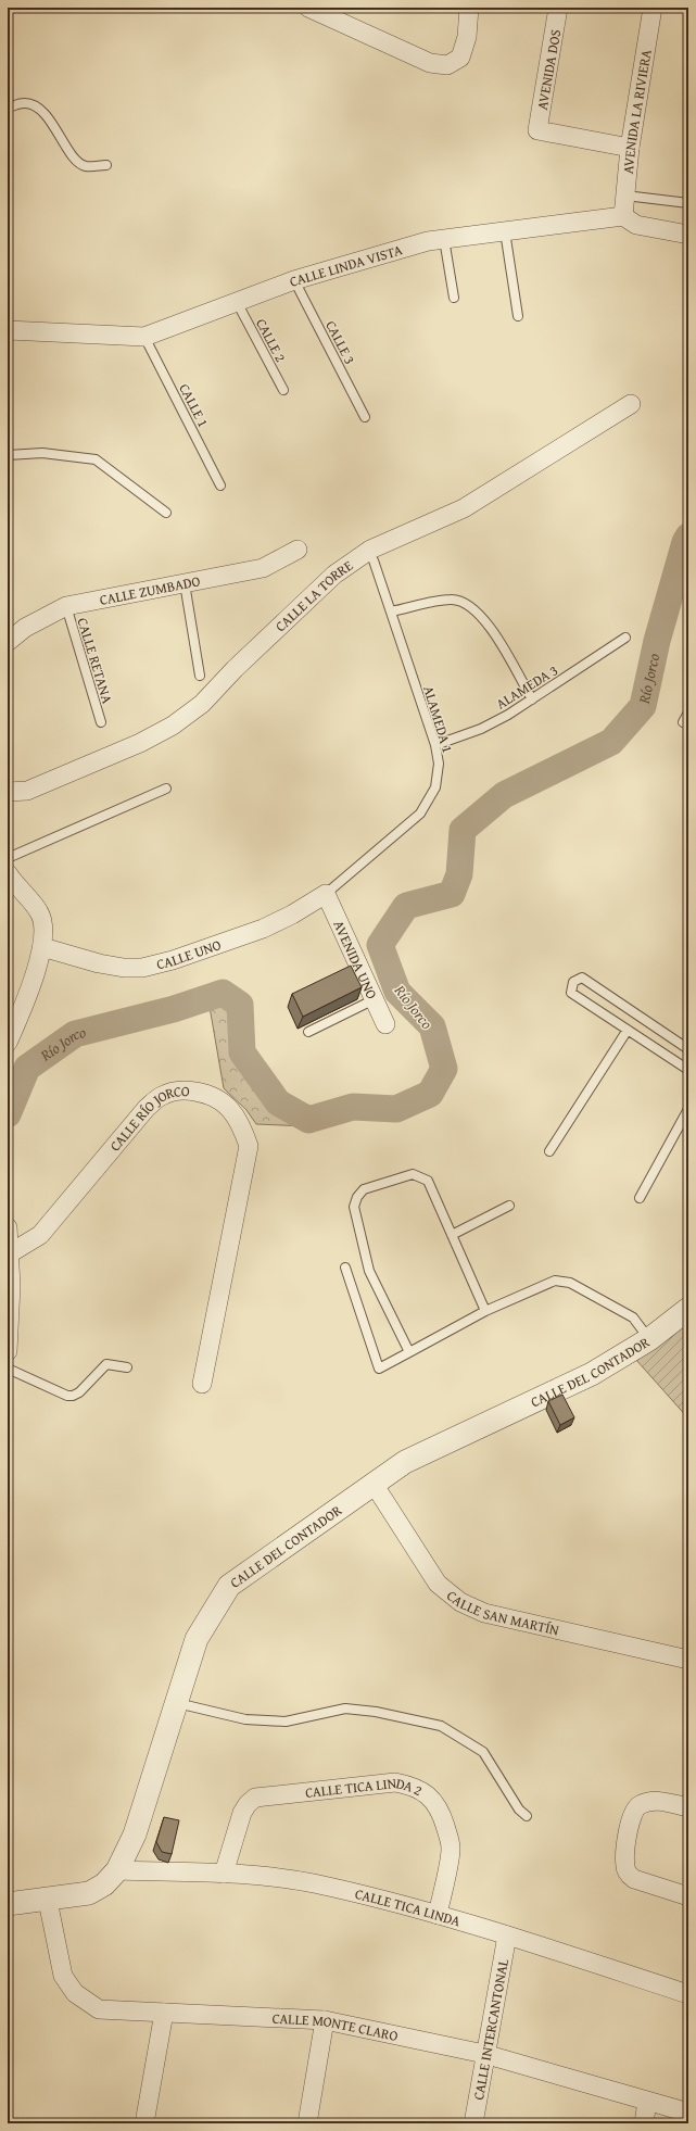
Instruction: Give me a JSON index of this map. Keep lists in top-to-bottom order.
{
  "streets": {
    "street": [
      "AVENIDA DOS",
      "AVENIDA LA RIVIERA",
      "CALLE LINDA VISTA",
      "CALLE ZUMBADO",
      "CALLE LA TORRE",
      "CALLE UNO",
      "AVENIDA UNO",
      "CALLE RÍO JORCO",
      "CALLE DEL CONTADOR",
      "CALLE SAN MARTÍN",
      "CALLE TICA LINDA 2",
      "CALLE TICA LINDA",
      "CALLE MONTE CLARO",
      "CALLE INTERCANTONAL"
    ],
    "lane": [
      "CALLE 2",
      "CALLE 3",
      "CALLE 1",
      "CALLE RETANA",
      "ALAMEDA 3",
      "ALAMEDA 1"
    ]
  },
  "crossings": [
    ["AVENIDA DOS", "AVENIDA LA RIVIERA"],
    ["AVENIDA LA RIVIERA", "CALLE LINDA VISTA"],
    ["CALLE LINDA VISTA", "CALLE 2"],
    ["CALLE LINDA VISTA", "CALLE 3"],
    ["CALLE LINDA VISTA", "CALLE 1"],
    ["CALLE ZUMBADO", "CALLE RETANA"],
    ["ALAMEDA 3", "ALAMEDA 1"],
    ["ALAMEDA 1", "CALLE UNO"],
    ["ALAMEDA 1", "AVENIDA UNO"],
    ["CALLE UNO", "AVENIDA UNO"],
    ["CALLE DEL CONTADOR", "CALLE SAN MARTÍN"],
    ["CALLE DEL CONTADOR", "CALLE TICA LINDA"],
    ["CALLE DEL CONTADOR", "CALLE MONTE CLARO"],
    ["CALLE TICA LINDA 2", "CALLE TICA LINDA"],
    ["CALLE TICA LINDA", "CALLE INTERCANTONAL"],
    ["CALLE MONTE CLARO", "CALLE INTERCANTONAL"]
  ],
  "water": ["Río Jorco"]
}
